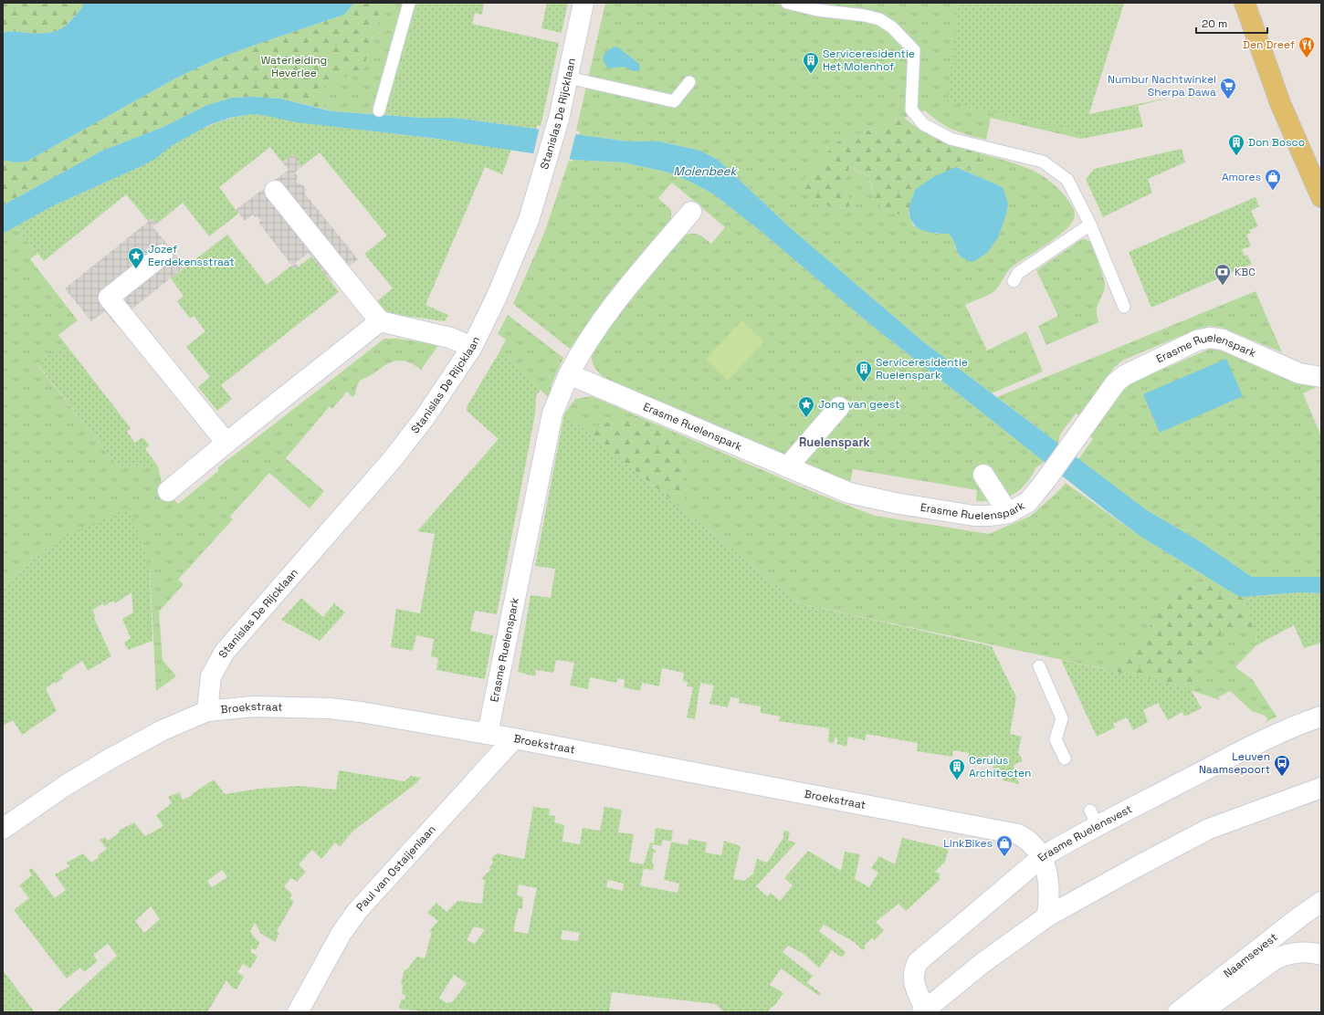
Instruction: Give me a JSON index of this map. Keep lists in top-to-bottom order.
{
  "streets": {
    "street": [
      "Stanislas De Rijcklaan",
      "Erasme Ruelenspark",
      "Broekstraat",
      "Erasme Ruelensvest",
      "Paul van Ostaijenlaan",
      "Naamsevest"
    ]
  },
  "crossings": [
    ["Stanislas De Rijcklaan", "Broekstraat"],
    ["Erasme Ruelenspark", "Broekstraat"],
    ["Broekstraat", "Erasme Ruelensvest"],
    ["Broekstraat", "Paul van Ostaijenlaan"]
  ],
  "districts": ["Ruelenspark"],
  "water": ["Molenbeek"],
  "parks": ["Waterleiding Heverlee"],
  "places": {
    "restaurant": ["Den Dreef"],
    "building": [
      "Serviceresidentie Het Molenhof",
      "Don Bosco",
      "Serviceresidentie Ruelenspark",
      "Cerulus Architecten"
    ],
    "supermarket": ["Numbur Nachtwinkel Sherpa Dawa"],
    "shop": ["Amores", "LinkBikes"],
    "place": ["Jozef Eerdekensstraat", "Jong van geest"],
    "bank": ["KBC"],
    "bus stop": ["Leuven Naamsepoort"]
  },
  "scale_bar": "20 m"
}
